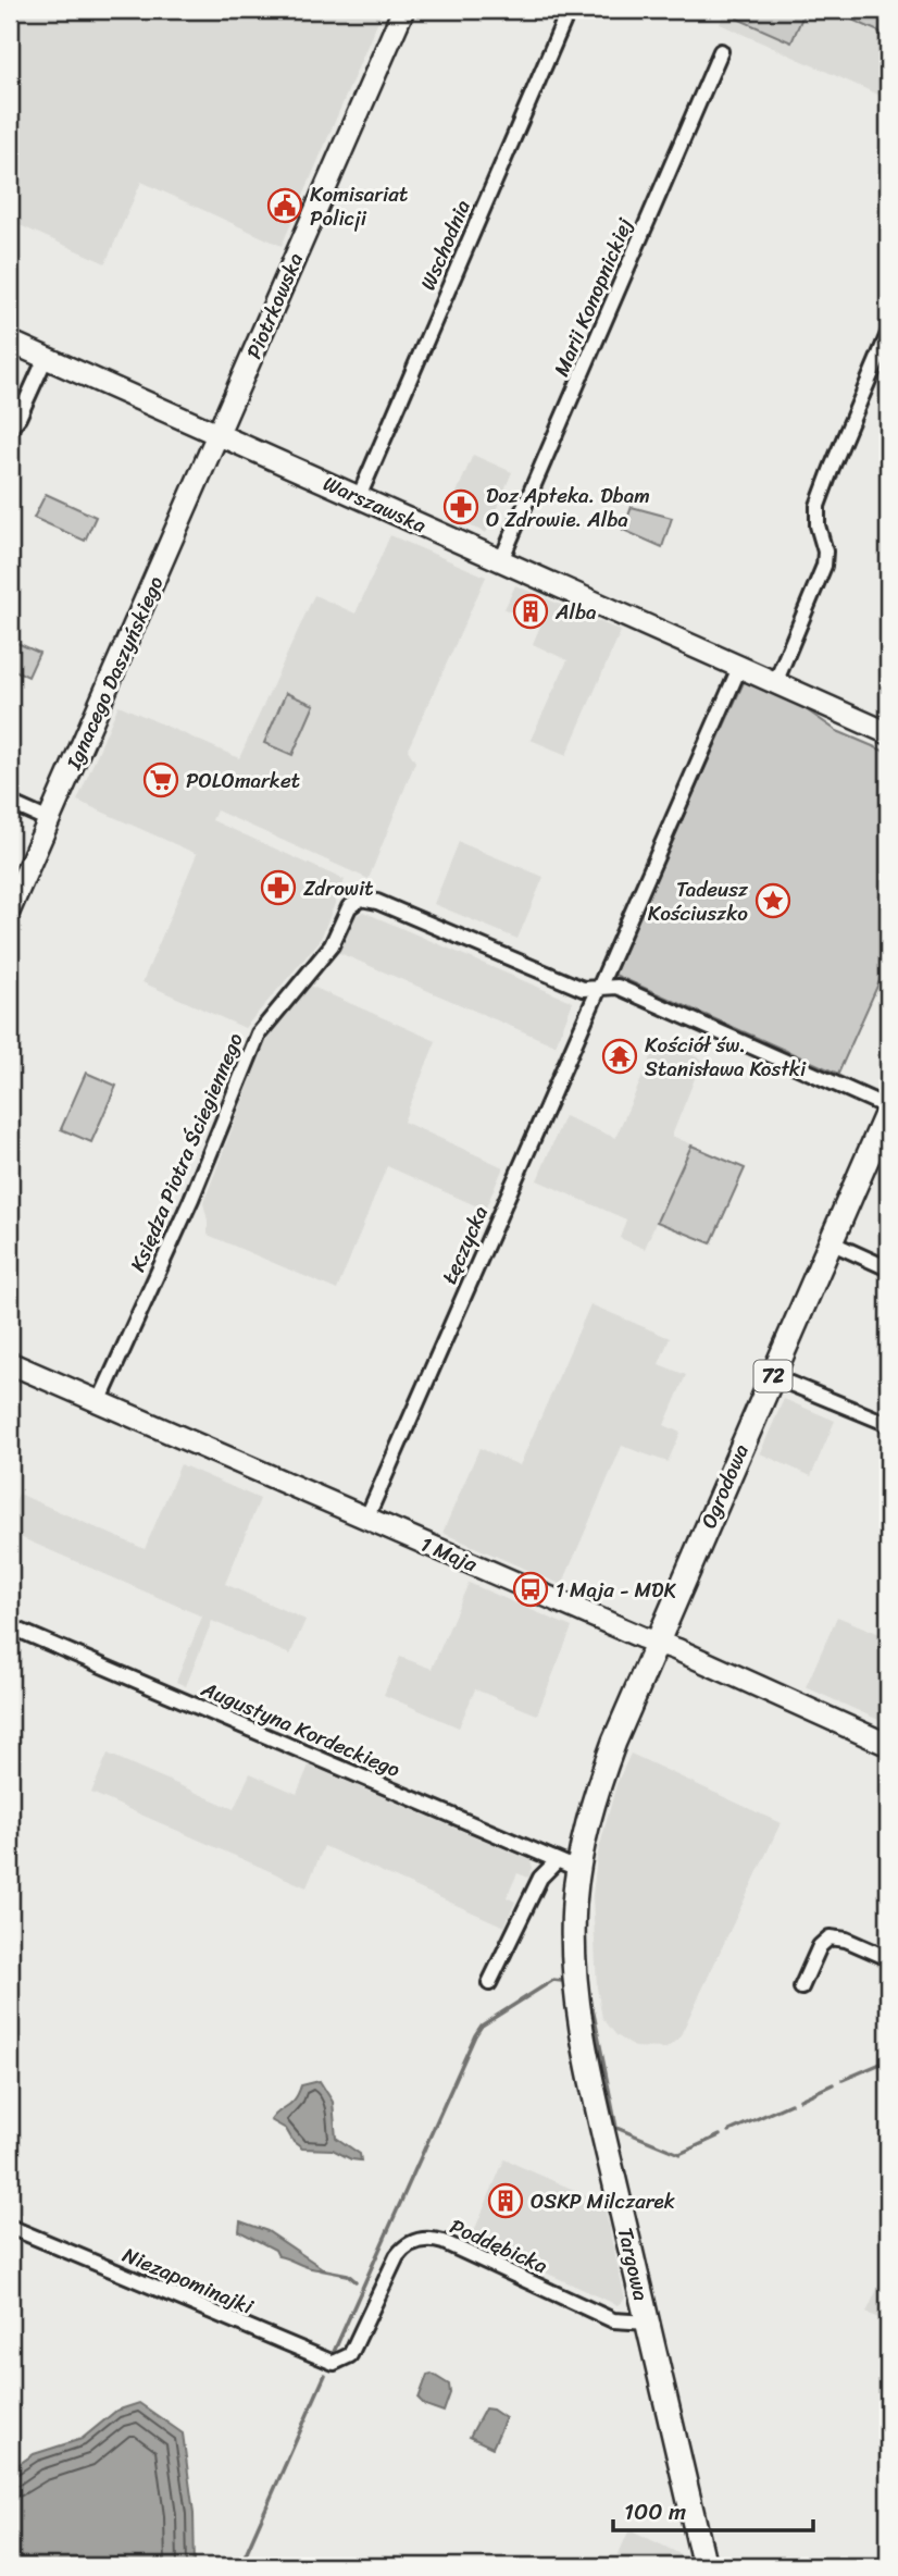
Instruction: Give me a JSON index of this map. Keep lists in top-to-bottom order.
{
  "streets": {
    "main road": ["72", "Ogrodowa", "Targowa"],
    "street": [
      "Wschodnia",
      "Marii Konopnickiej",
      "Piotrkowska",
      "Warszawska",
      "Ignacego Daszyńskiego",
      "Księdza Piotra Ściegiennego",
      "Łęczycka",
      "1 Maja",
      "Augustyna Kordeckiego",
      "Poddębicka",
      "Niezapominajki"
    ]
  },
  "crossings": [
    ["Wschodnia", "Warszawska"],
    ["Marii Konopnickiej", "Warszawska"],
    ["Piotrkowska", "Warszawska"],
    ["Piotrkowska", "Ignacego Daszyńskiego"],
    ["Warszawska", "Ignacego Daszyńskiego"],
    ["Warszawska", "Łęczycka"],
    ["Księdza Piotra Ściegiennego", "Łęczycka"],
    ["Księdza Piotra Ściegiennego", "1 Maja"],
    ["Łęczycka", "1 Maja"],
    ["Ogrodowa", "1 Maja"],
    ["Ogrodowa", "Augustyna Kordeckiego"],
    ["Ogrodowa", "Targowa"],
    ["Augustyna Kordeckiego", "Targowa"],
    ["Poddębicka", "Targowa"],
    ["Poddębicka", "Niezapominajki"]
  ],
  "places": {
    "public building": ["Komisariat Policji"],
    "pharmacy": ["Doz Apteka. Dbam O Zdrowie. Alba", "Zdrowit"],
    "building": ["Alba", "OSKP Milczarek"],
    "supermarket": ["POLOmarket"],
    "place": ["Tadeusz Kościuszko"],
    "temple": ["Kościół św. Stanisława Kostki"],
    "bus stop": ["1 Maja - MDK"]
  },
  "scale_bar": "100 m"
}
